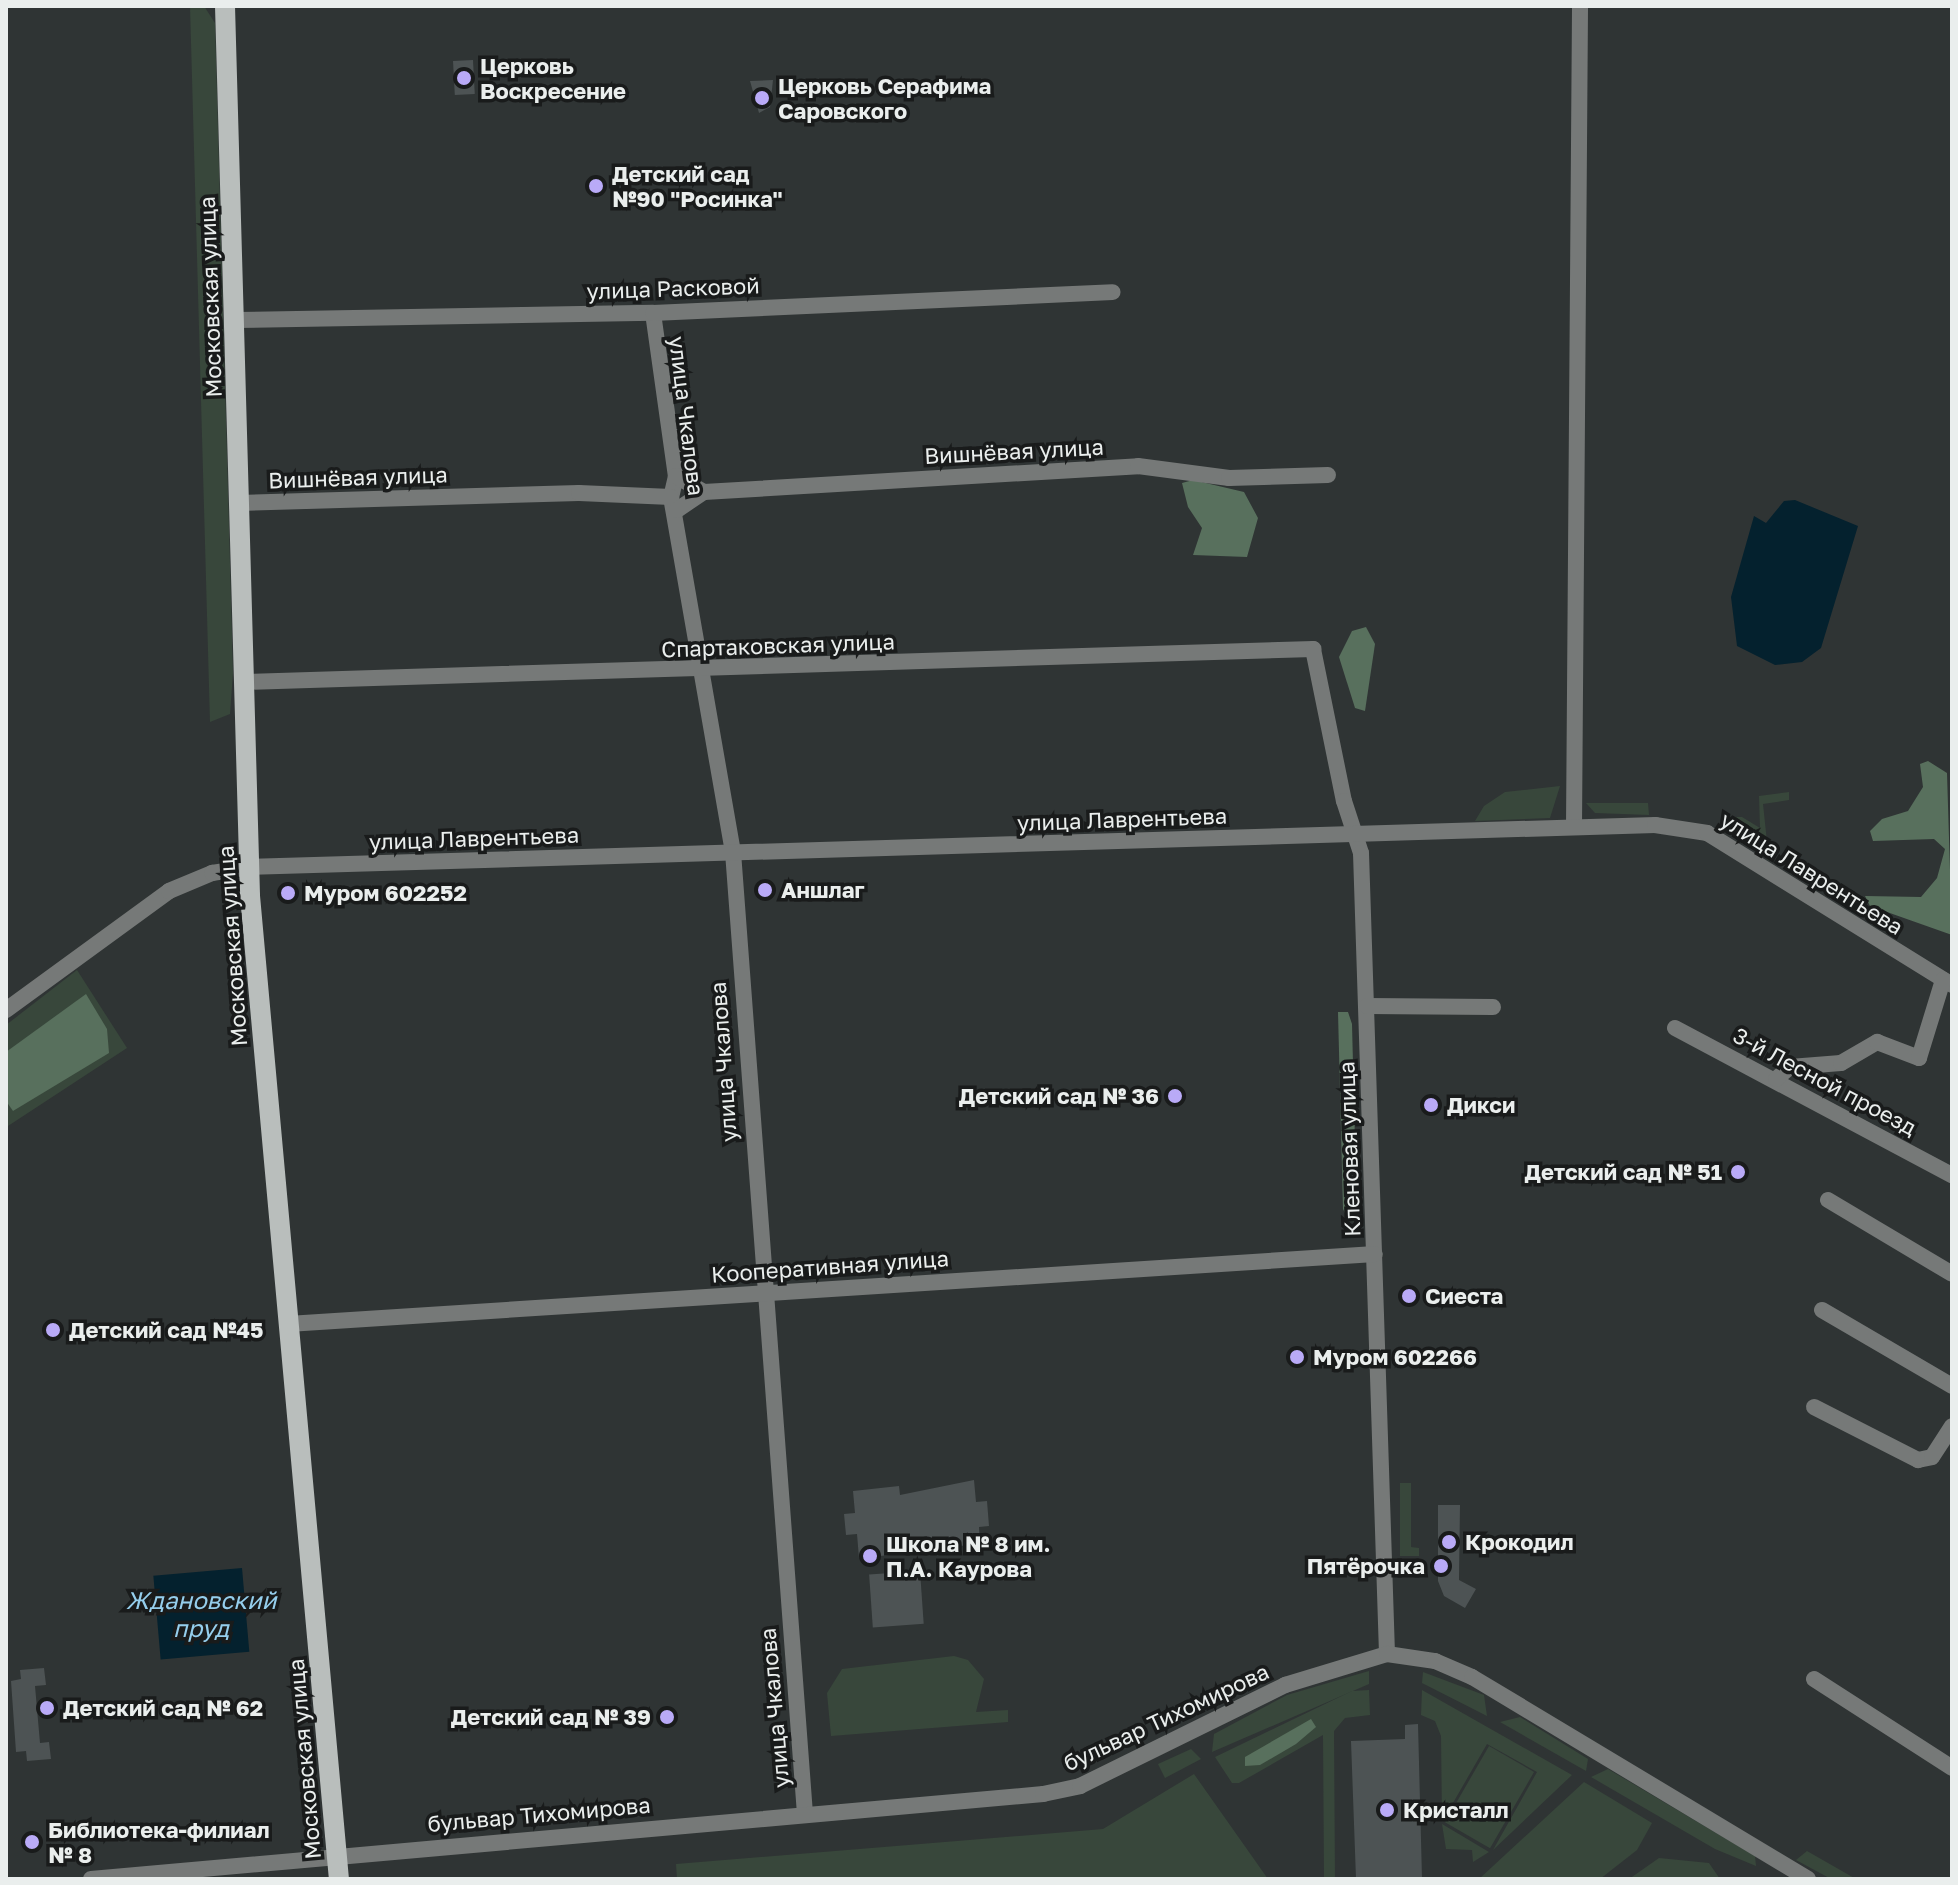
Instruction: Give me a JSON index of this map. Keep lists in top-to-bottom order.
{
  "streets": {
    "main road": ["Московская улица"],
    "street": [
      "улица Расковой",
      "улица Чкалова",
      "Вишнёвая улица",
      "Спартаковская улица",
      "улица Лаврентьева",
      "3-й Лесной проезд",
      "Кленовая улица",
      "Кооперативная улица",
      "бульвар Тихомирова"
    ]
  },
  "crossings": [
    ["улица Расковой", "Московская улица"],
    ["улица Расковой", "улица Чкалова"],
    ["Московская улица", "Вишнёвая улица"],
    ["Московская улица", "Спартаковская улица"],
    ["Московская улица", "улица Лаврентьева"],
    ["Московская улица", "Кооперативная улица"],
    ["Московская улица", "бульвар Тихомирова"],
    ["улица Чкалова", "Вишнёвая улица"],
    ["улица Чкалова", "Спартаковская улица"],
    ["улица Чкалова", "улица Лаврентьева"],
    ["улица Чкалова", "Кооперативная улица"],
    ["улица Чкалова", "бульвар Тихомирова"],
    ["Спартаковская улица", "Кленовая улица"],
    ["улица Лаврентьева", "Кленовая улица"],
    ["Кленовая улица", "Кооперативная улица"],
    ["Кленовая улица", "бульвар Тихомирова"]
  ],
  "water": ["Ждановский пруд"],
  "places": [
    "Церковь Воскресение",
    "Церковь Серафима Саровского",
    "Детский сад №90 \"Росинка\"",
    "Аншлаг",
    "Муром 602252",
    "Детский сад № 36",
    "Дикси",
    "Детский сад № 51",
    "Сиеста",
    "Детский сад №45",
    "Муром 602266",
    "Крокодил",
    "Школа № 8 им. П.А. Каурова",
    "Пятёрочка",
    "Детский сад № 62",
    "Детский сад № 39",
    "Кристалл",
    "Библиотека-филиал № 8"
  ]
}
